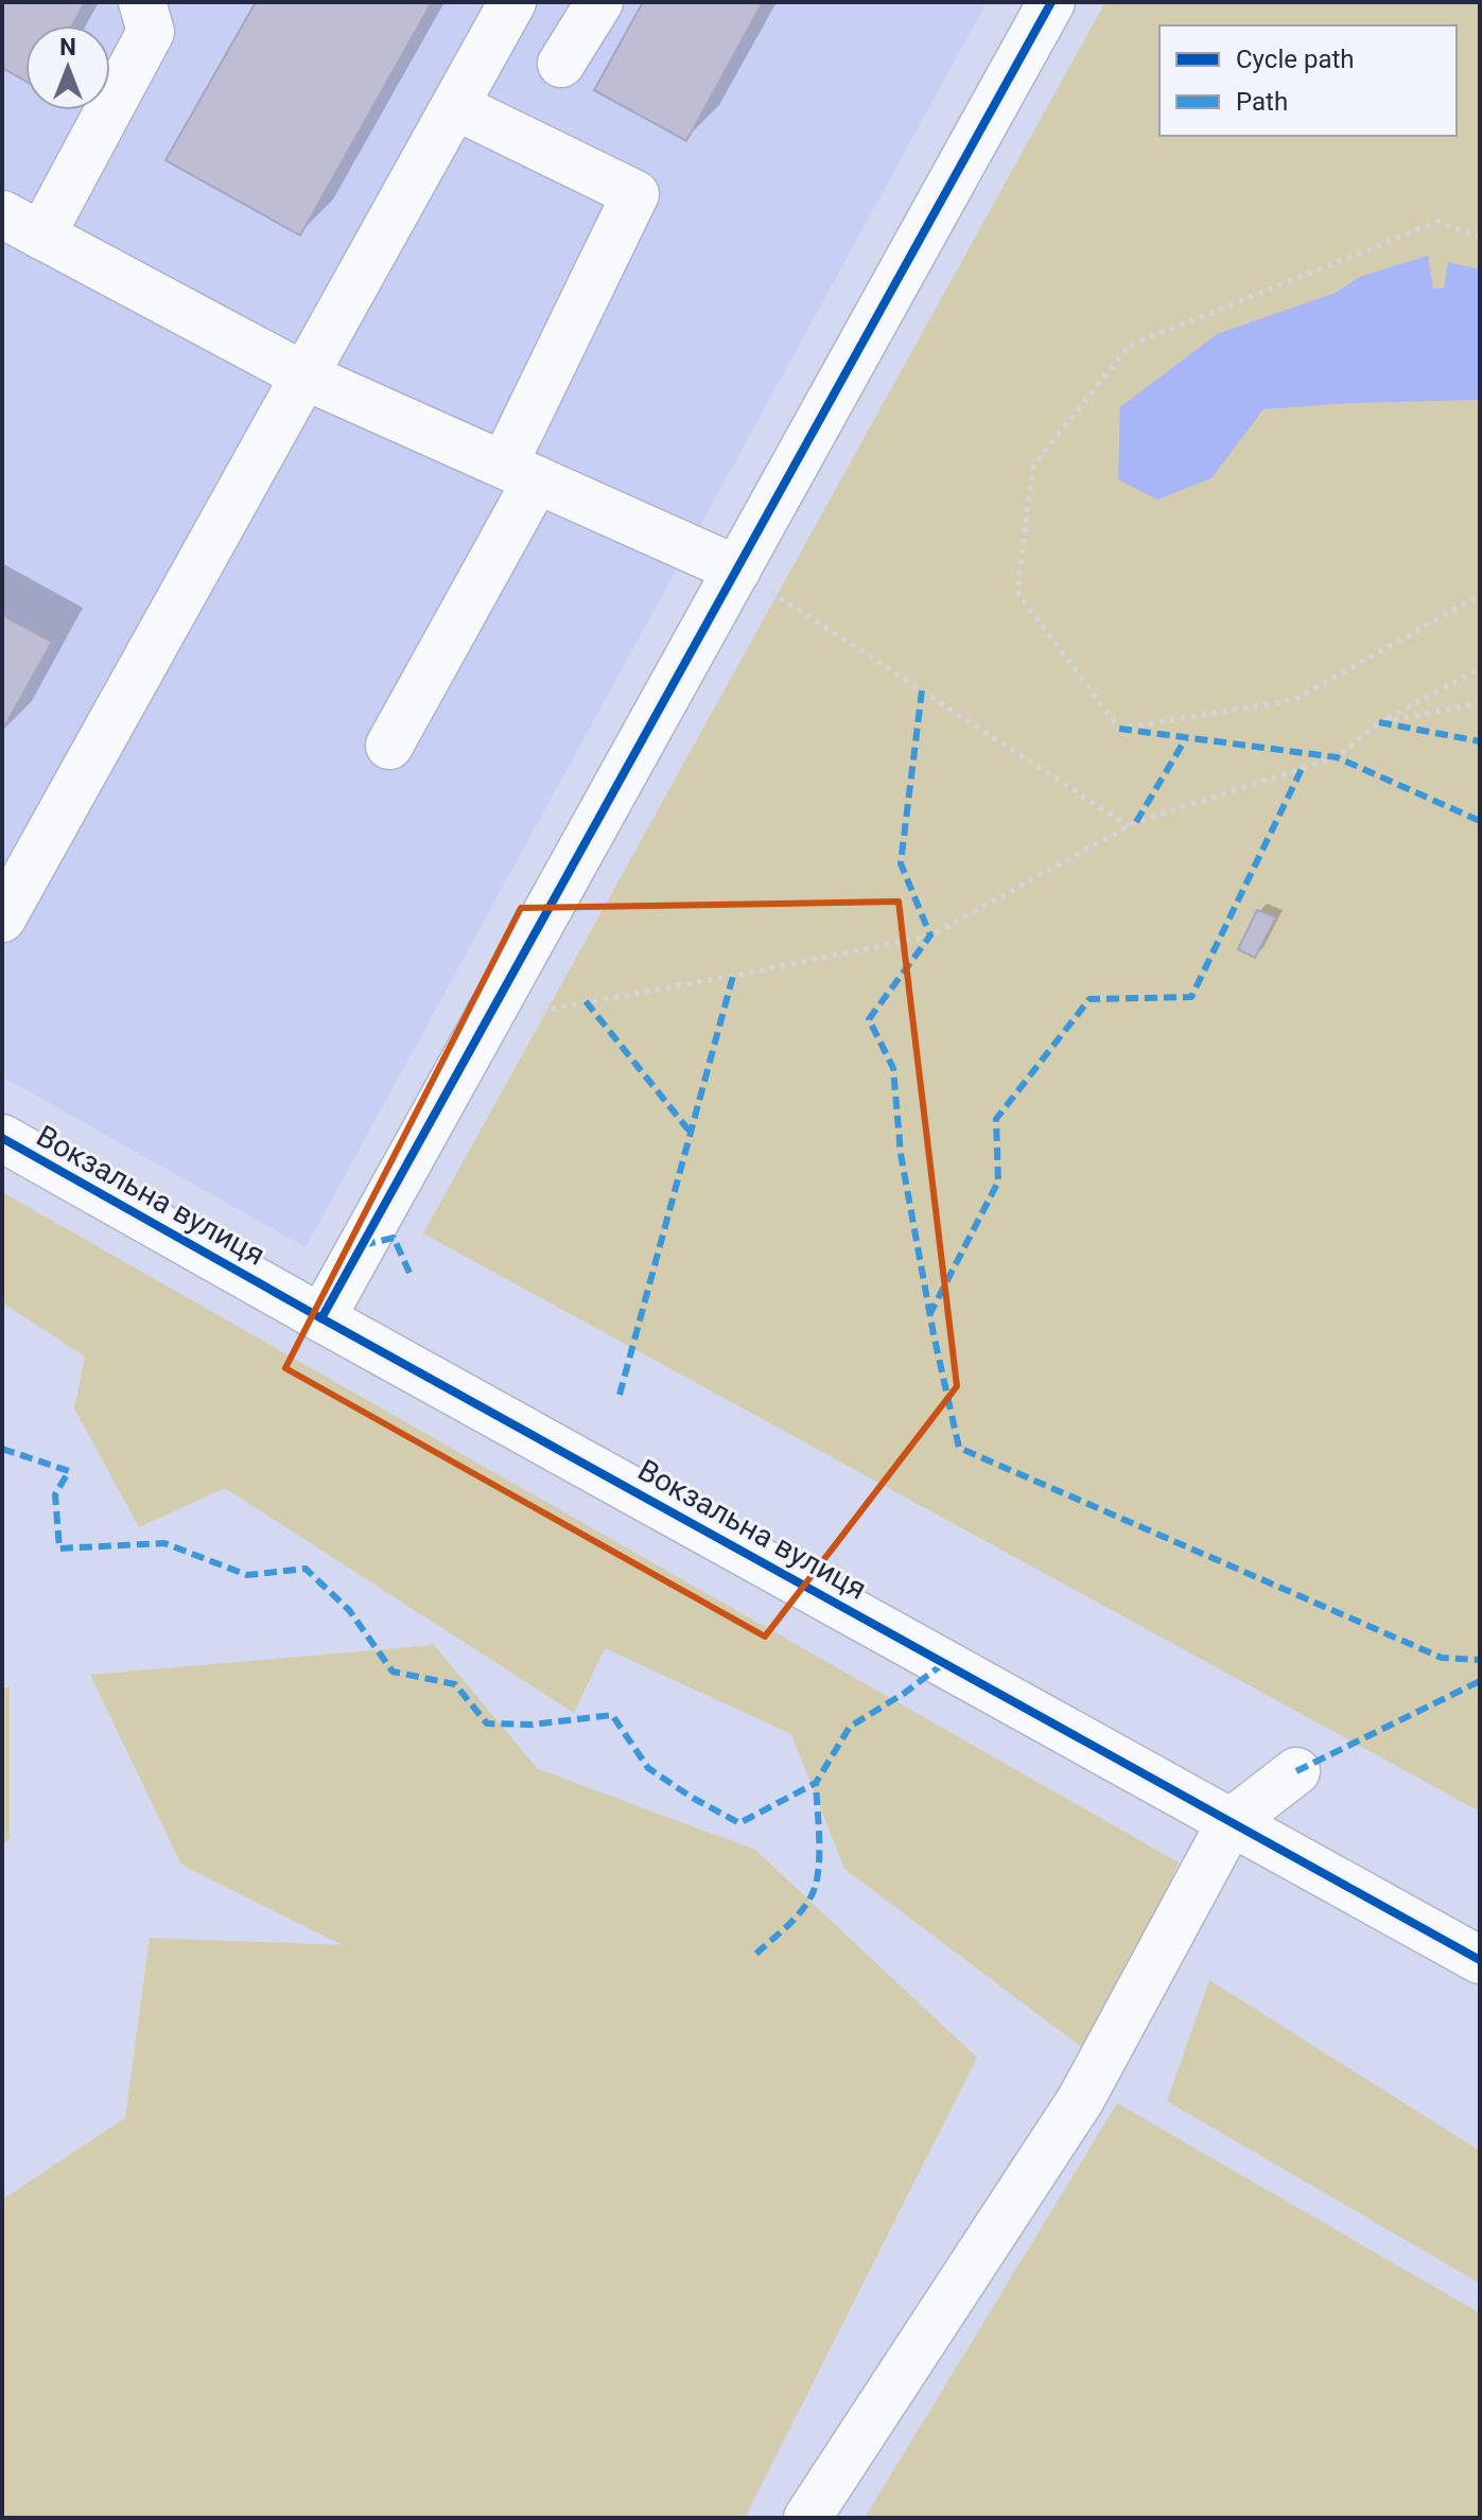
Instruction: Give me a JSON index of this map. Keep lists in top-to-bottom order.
{
  "streets": {
    "street": ["Вокзальна вулиця"]
  },
  "legend": ["Cycle path", "Path"],
  "north": "top"
}
